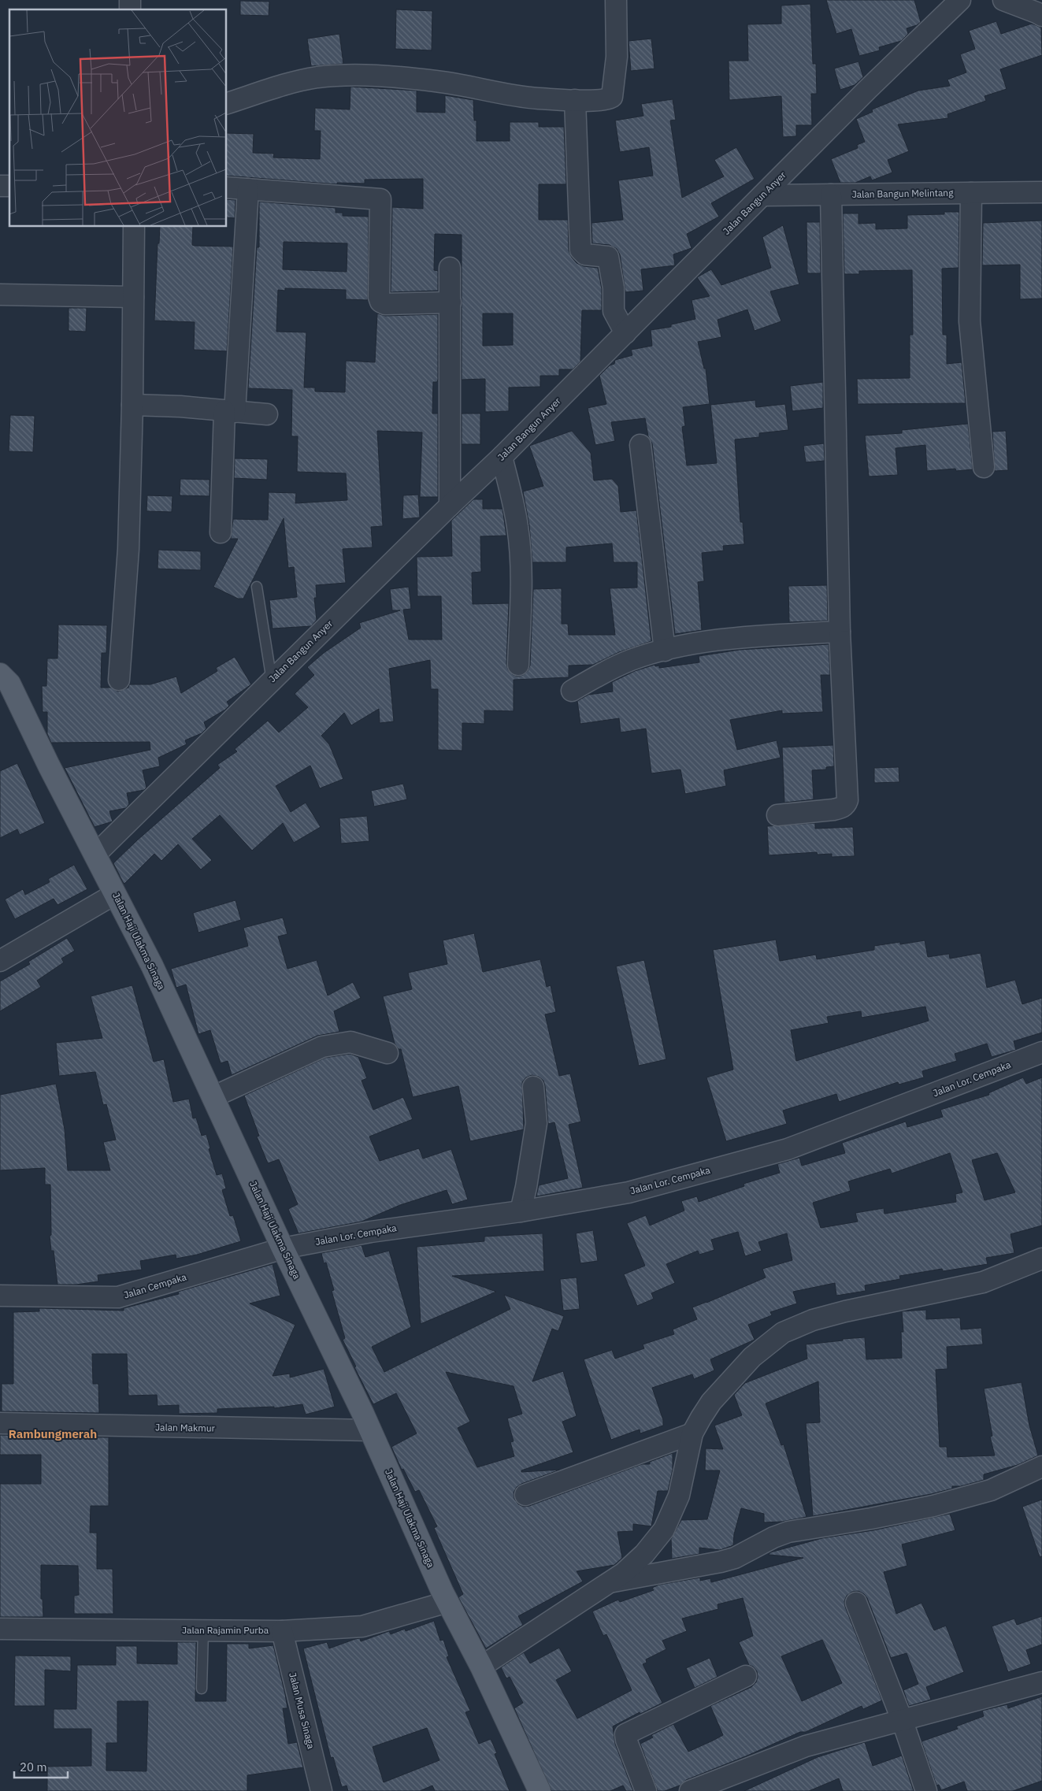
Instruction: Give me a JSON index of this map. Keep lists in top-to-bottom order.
{
  "streets": {
    "main road": ["Jalan Haji Ulakma Sinaga"],
    "street": [
      "Jalan Bangun Melintang",
      "Jalan Bangun Anyer",
      "Jalan Lor. Cempaka",
      "Jalan Cempaka",
      "Jalan Makmur",
      "Jalan Rajamin Purba",
      "Jalan Musa Sinaga"
    ]
  },
  "crossings": [
    ["Jalan Bangun Melintang", "Jalan Bangun Anyer"],
    ["Jalan Bangun Anyer", "Jalan Haji Ulakma Sinaga"],
    ["Jalan Haji Ulakma Sinaga", "Jalan Lor. Cempaka"],
    ["Jalan Haji Ulakma Sinaga", "Jalan Cempaka"],
    ["Jalan Haji Ulakma Sinaga", "Jalan Makmur"],
    ["Jalan Haji Ulakma Sinaga", "Jalan Rajamin Purba"],
    ["Jalan Lor. Cempaka", "Jalan Cempaka"],
    ["Jalan Rajamin Purba", "Jalan Musa Sinaga"]
  ],
  "districts": ["Rambungmerah"],
  "scale_bar": "20 m"
}
